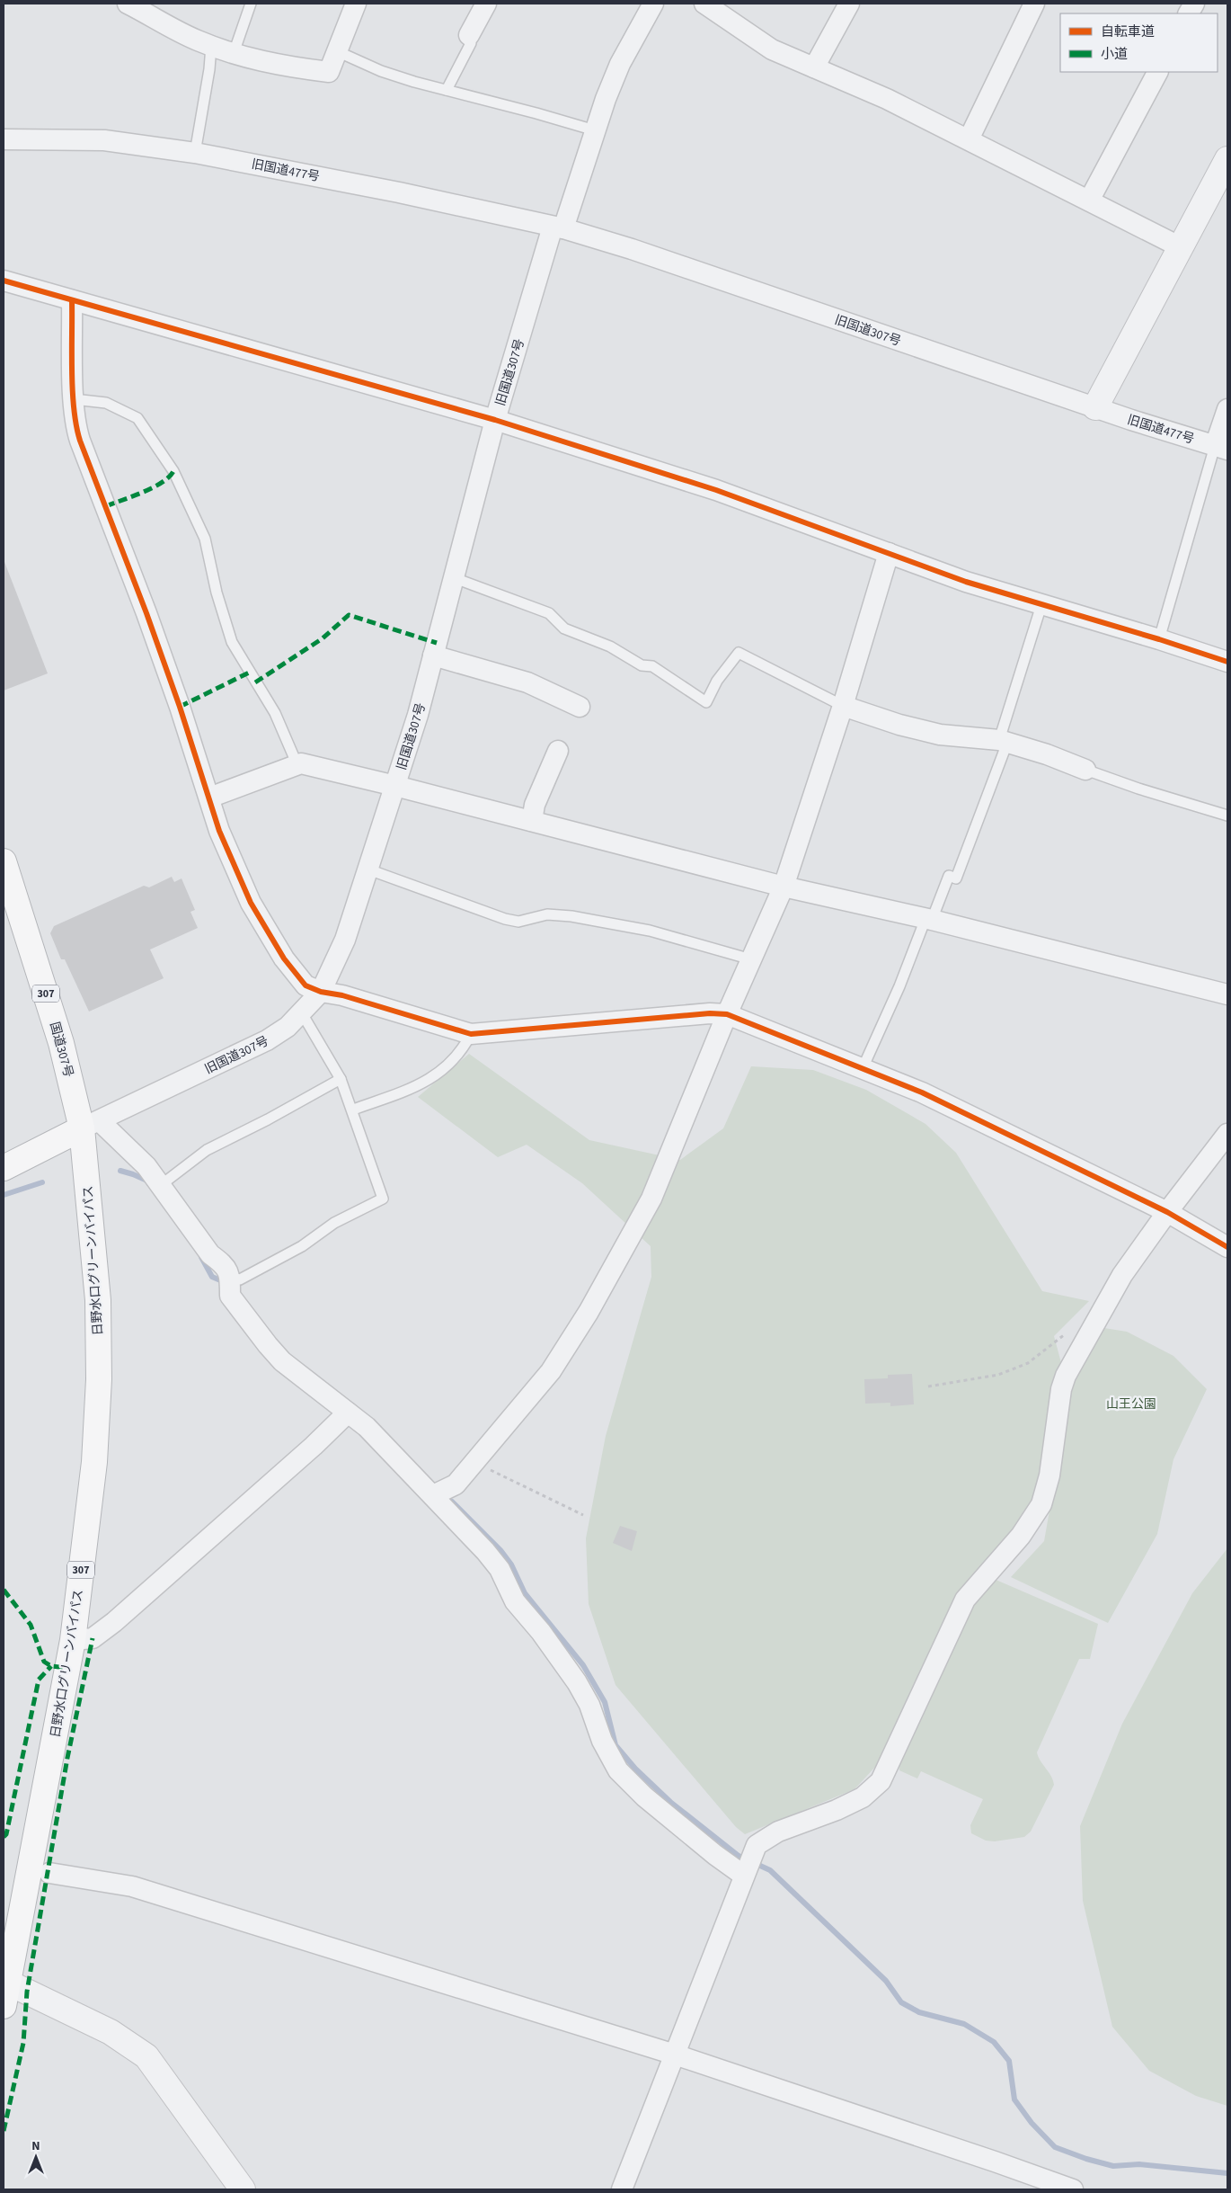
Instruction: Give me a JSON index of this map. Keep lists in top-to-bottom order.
{
  "streets": {
    "highway": ["307", "国道307号", "日野水口グリーンバイパス"],
    "street": ["旧国道477号", "旧国道307号"]
  },
  "crossings": [
    ["旧国道477号", "旧国道307号"],
    ["旧国道307号", "国道307号"],
    ["旧国道307号", "日野水口グリーンバイパス"],
    ["国道307号", "日野水口グリーンバイパス"]
  ],
  "parks": ["山王公園"],
  "legend": ["自転車道", "小道"],
  "north": "top"
}
